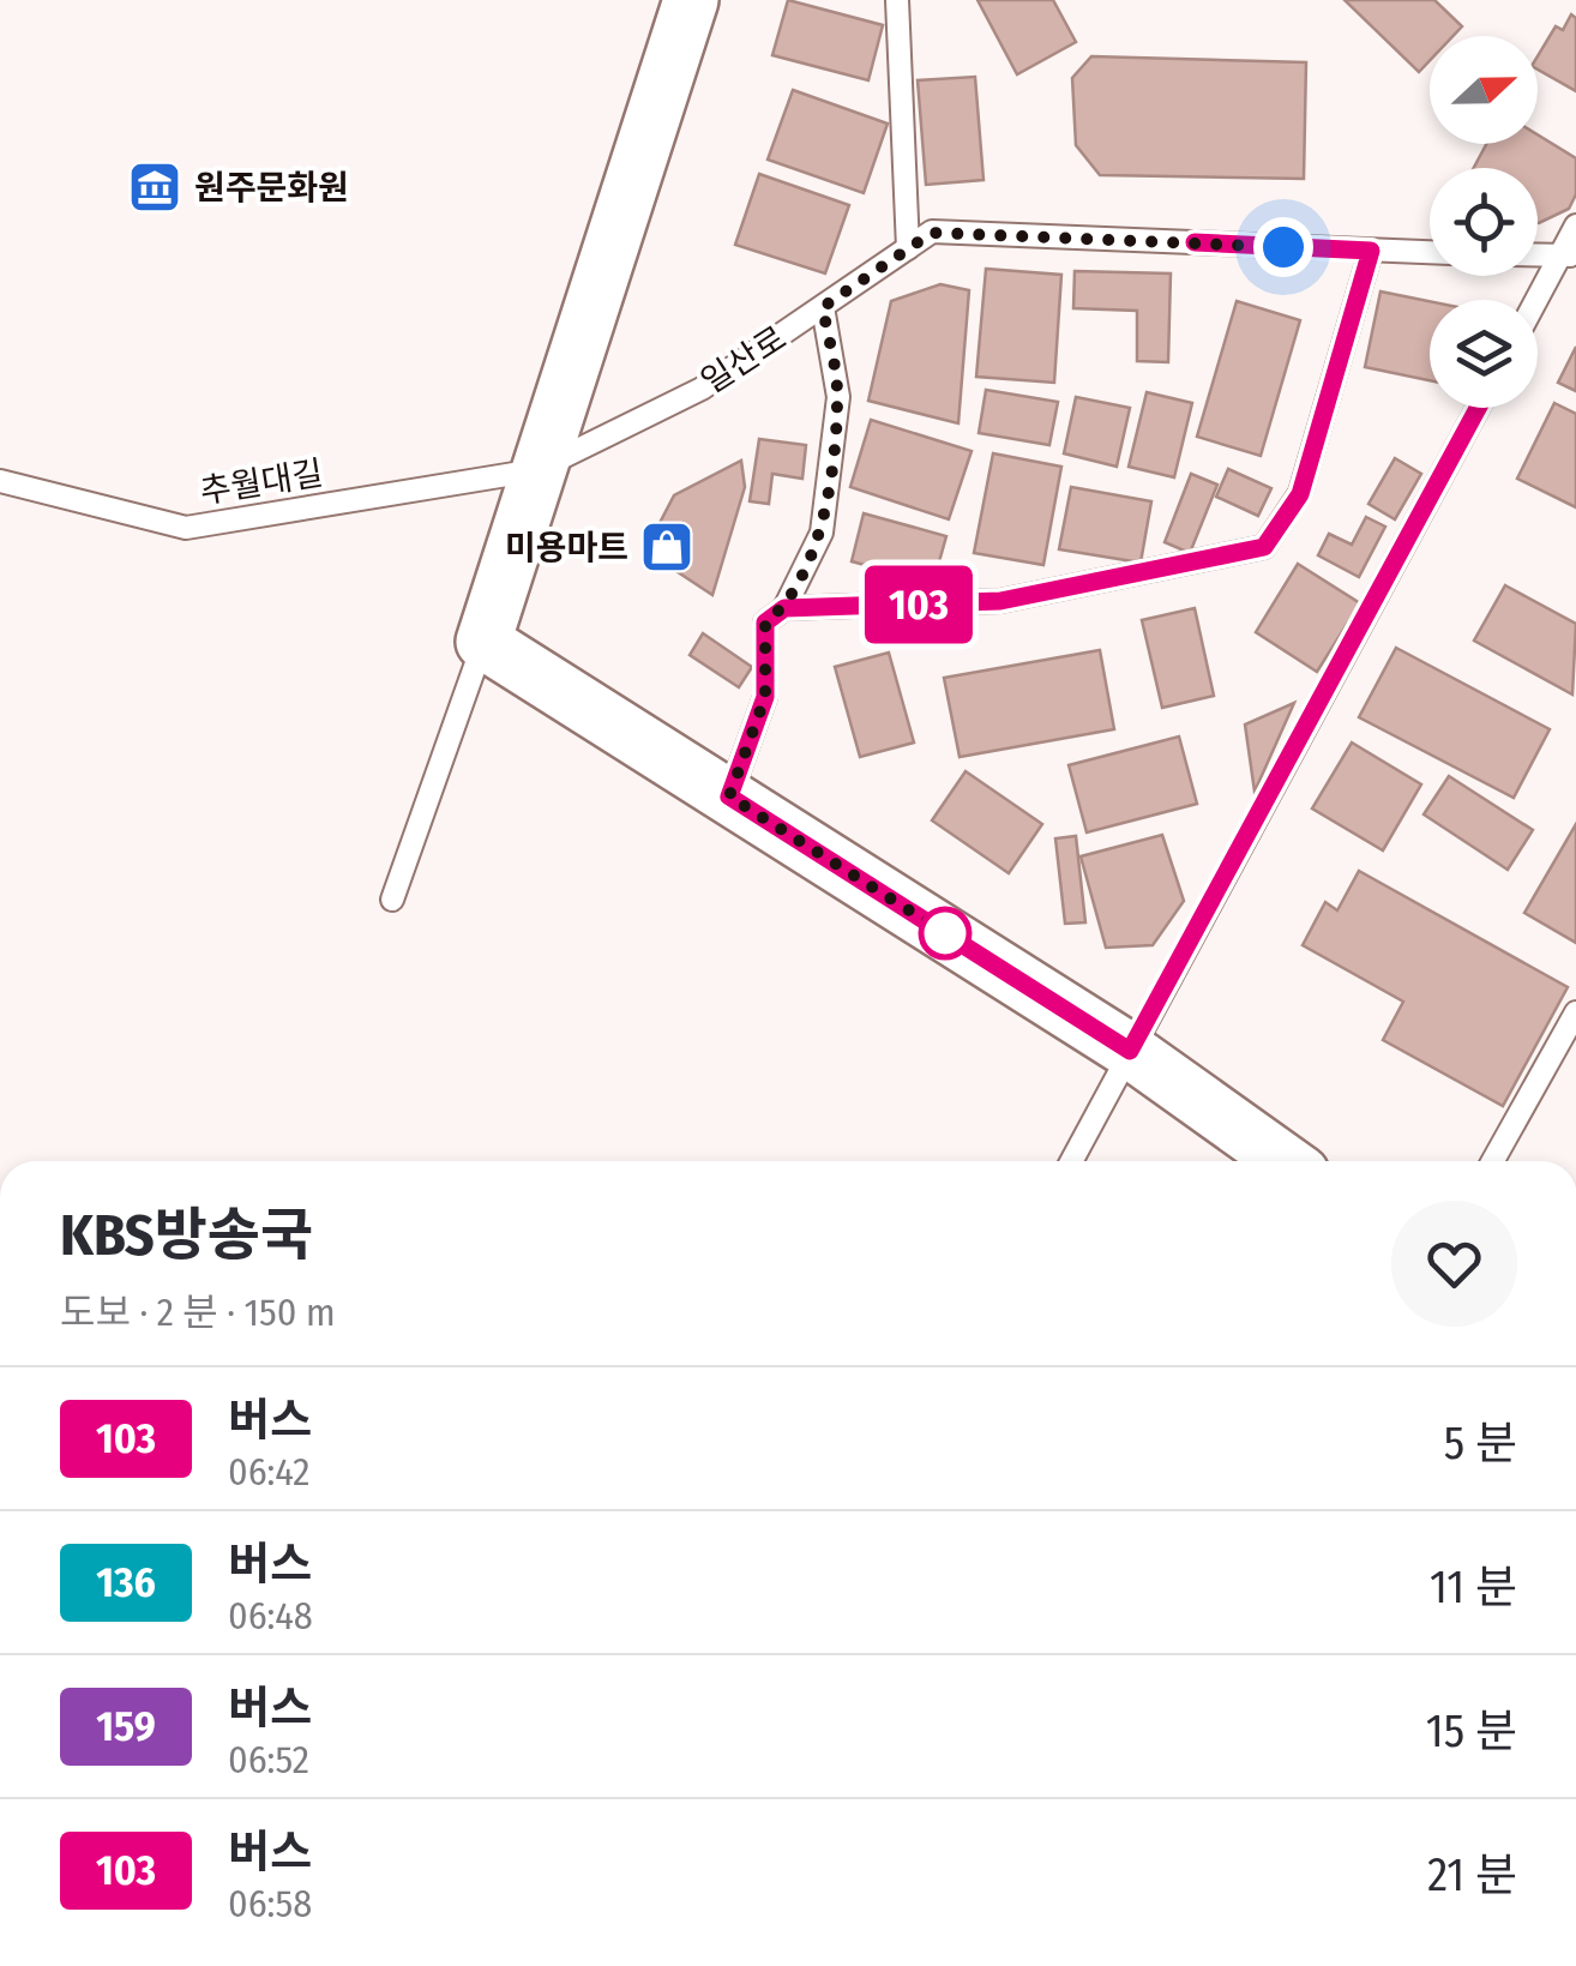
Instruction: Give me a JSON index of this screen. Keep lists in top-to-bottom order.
{
  "streets": {
    "lane": ["일산로", "추월대길"]
  },
  "crossings": [
    ["일산로", "추월대길"]
  ],
  "places": {
    "museum": ["원주문화원"],
    "shop": ["미용마트"]
  },
  "lines": ["bus line 103"],
  "north": "right",
  "page": {
    "on_map": "103",
    "heading": ["KBS방송국", "도보 · 2 분 · 150 m"],
    "list": [
      {
        "mark": "103",
        "name": "버스",
        "note": "06:42",
        "value": "5 분"
      },
      {
        "mark": "136",
        "name": "버스",
        "note": "06:48",
        "value": "11 분"
      },
      {
        "mark": "159",
        "name": "버스",
        "note": "06:52",
        "value": "15 분"
      },
      {
        "mark": "103",
        "name": "버스",
        "note": "06:58",
        "value": "21 분"
      }
    ]
  }
}
